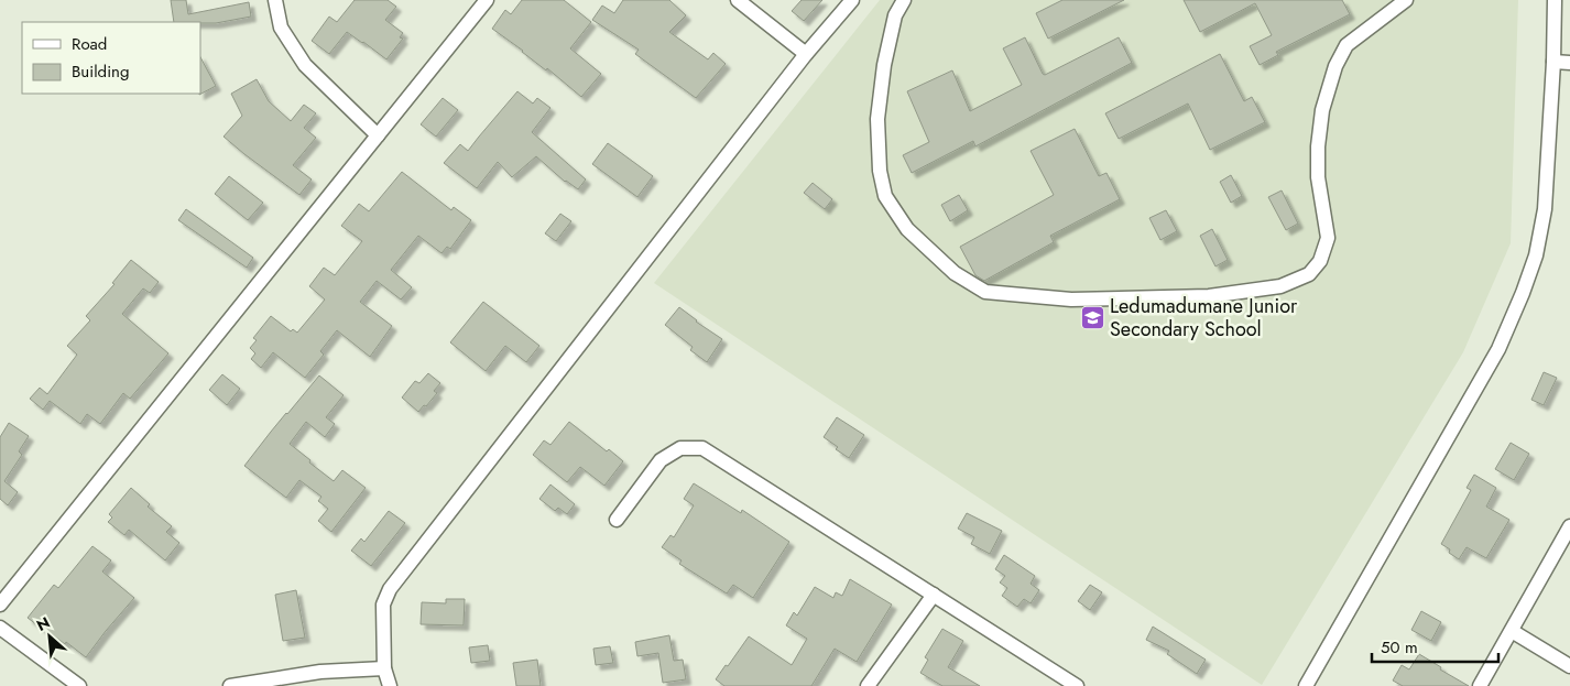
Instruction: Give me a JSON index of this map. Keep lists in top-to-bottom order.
{
  "places": {
    "school or university": ["Ledumadumane Junior Secondary School"]
  },
  "legend": ["Road", "Building"],
  "scale_bar": "50 m",
  "north": "top left"
}
